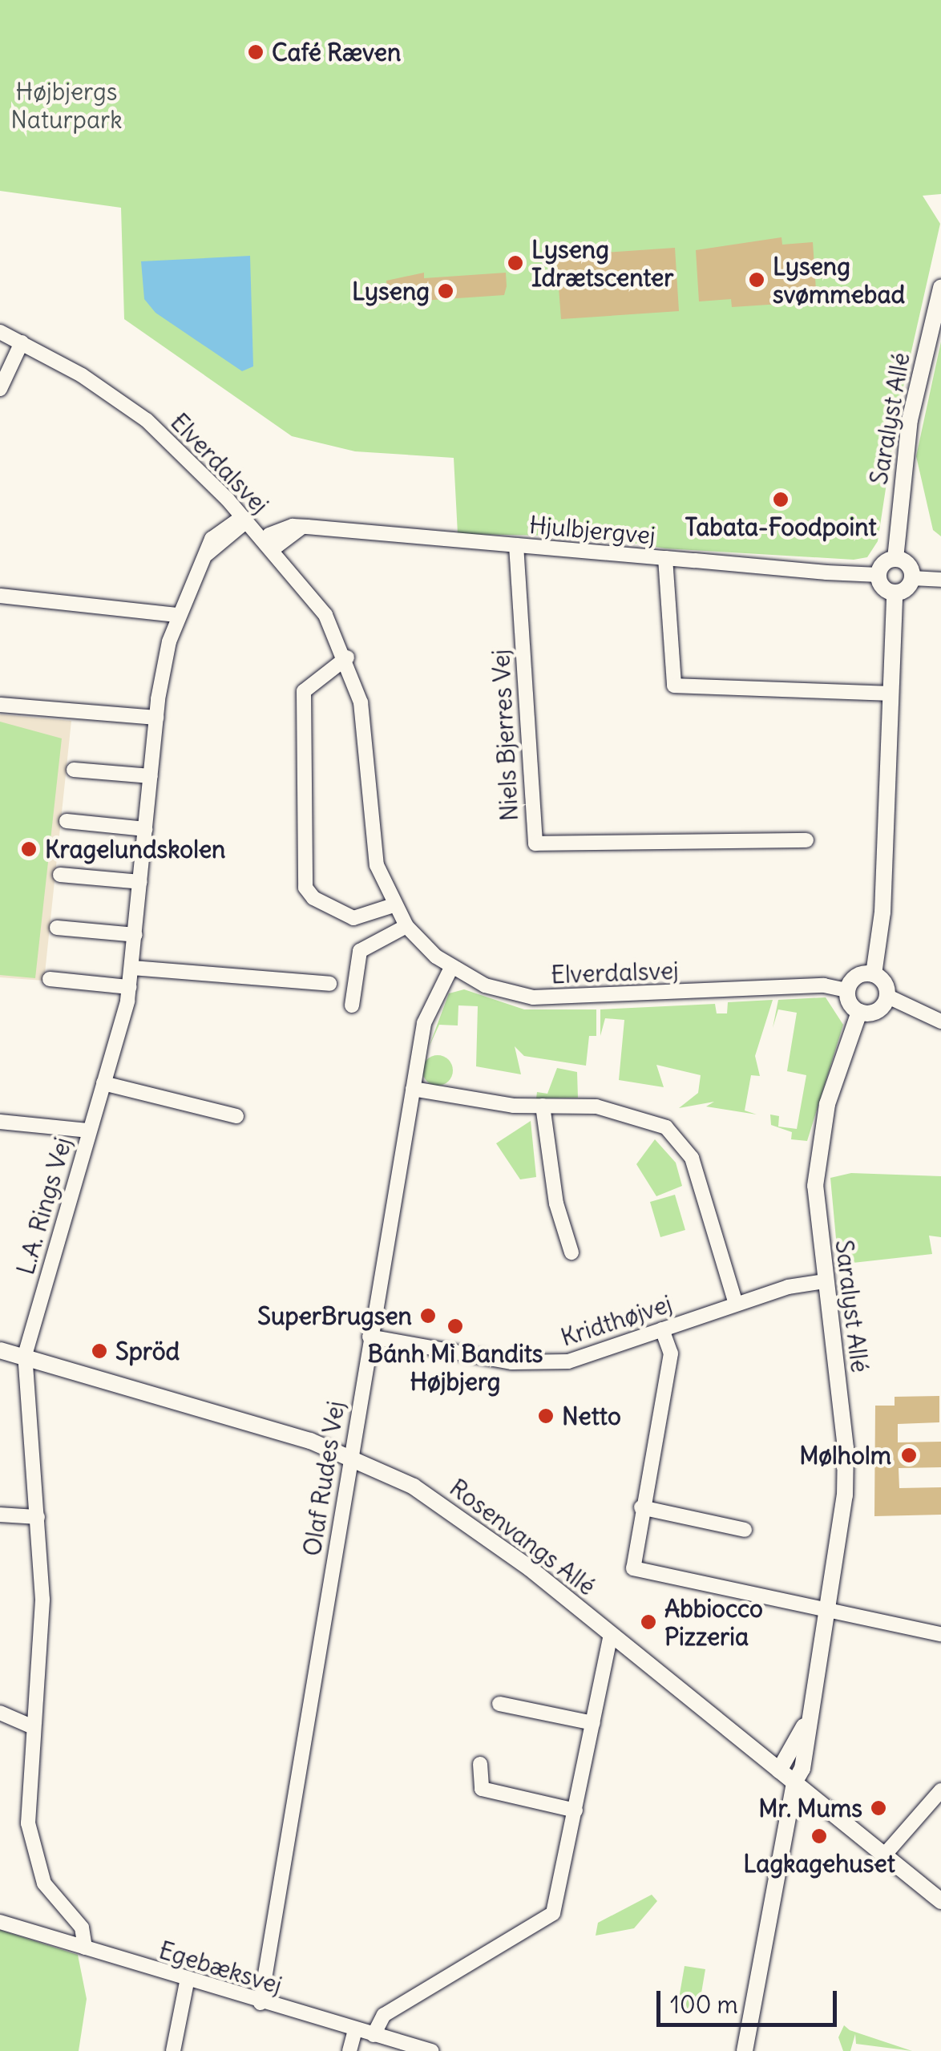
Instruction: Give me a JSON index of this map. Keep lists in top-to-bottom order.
{
  "streets": {
    "street": [
      "Saralyst Allé",
      "Elverdalsvej",
      "Hjulbjergvej",
      "Niels Bjerres Vej",
      "L.A. Rings Vej",
      "Kridthøjvej",
      "Olaf Rudes Vej",
      "Rosenvangs Allé",
      "Egebæksvej"
    ]
  },
  "crossings": [
    ["Saralyst Allé", "Elverdalsvej"],
    ["Saralyst Allé", "Hjulbjergvej"],
    ["Saralyst Allé", "Kridthøjvej"],
    ["Saralyst Allé", "Rosenvangs Allé"],
    ["Elverdalsvej", "Hjulbjergvej"],
    ["Elverdalsvej", "L.A. Rings Vej"],
    ["Elverdalsvej", "Olaf Rudes Vej"],
    ["Hjulbjergvej", "Niels Bjerres Vej"],
    ["L.A. Rings Vej", "Rosenvangs Allé"],
    ["L.A. Rings Vej", "Egebæksvej"],
    ["Kridthøjvej", "Olaf Rudes Vej"],
    ["Olaf Rudes Vej", "Rosenvangs Allé"],
    ["Olaf Rudes Vej", "Egebæksvej"]
  ],
  "parks": ["Højbjergs Naturpark"],
  "places": [
    "Café Ræven",
    "Lyseng Idrætscenter",
    "Lyseng svømmebad",
    "Lyseng",
    "Tabata-Foodpoint",
    "Kragelundskolen",
    "SuperBrugsen",
    "Bánh Mì Bandits Højbjerg",
    "Spröd",
    "Netto",
    "Mølholm",
    "Abbiocco Pizzeria",
    "Mr. Mums",
    "Lagkagehuset"
  ],
  "scale_bar": "100 m"
}
